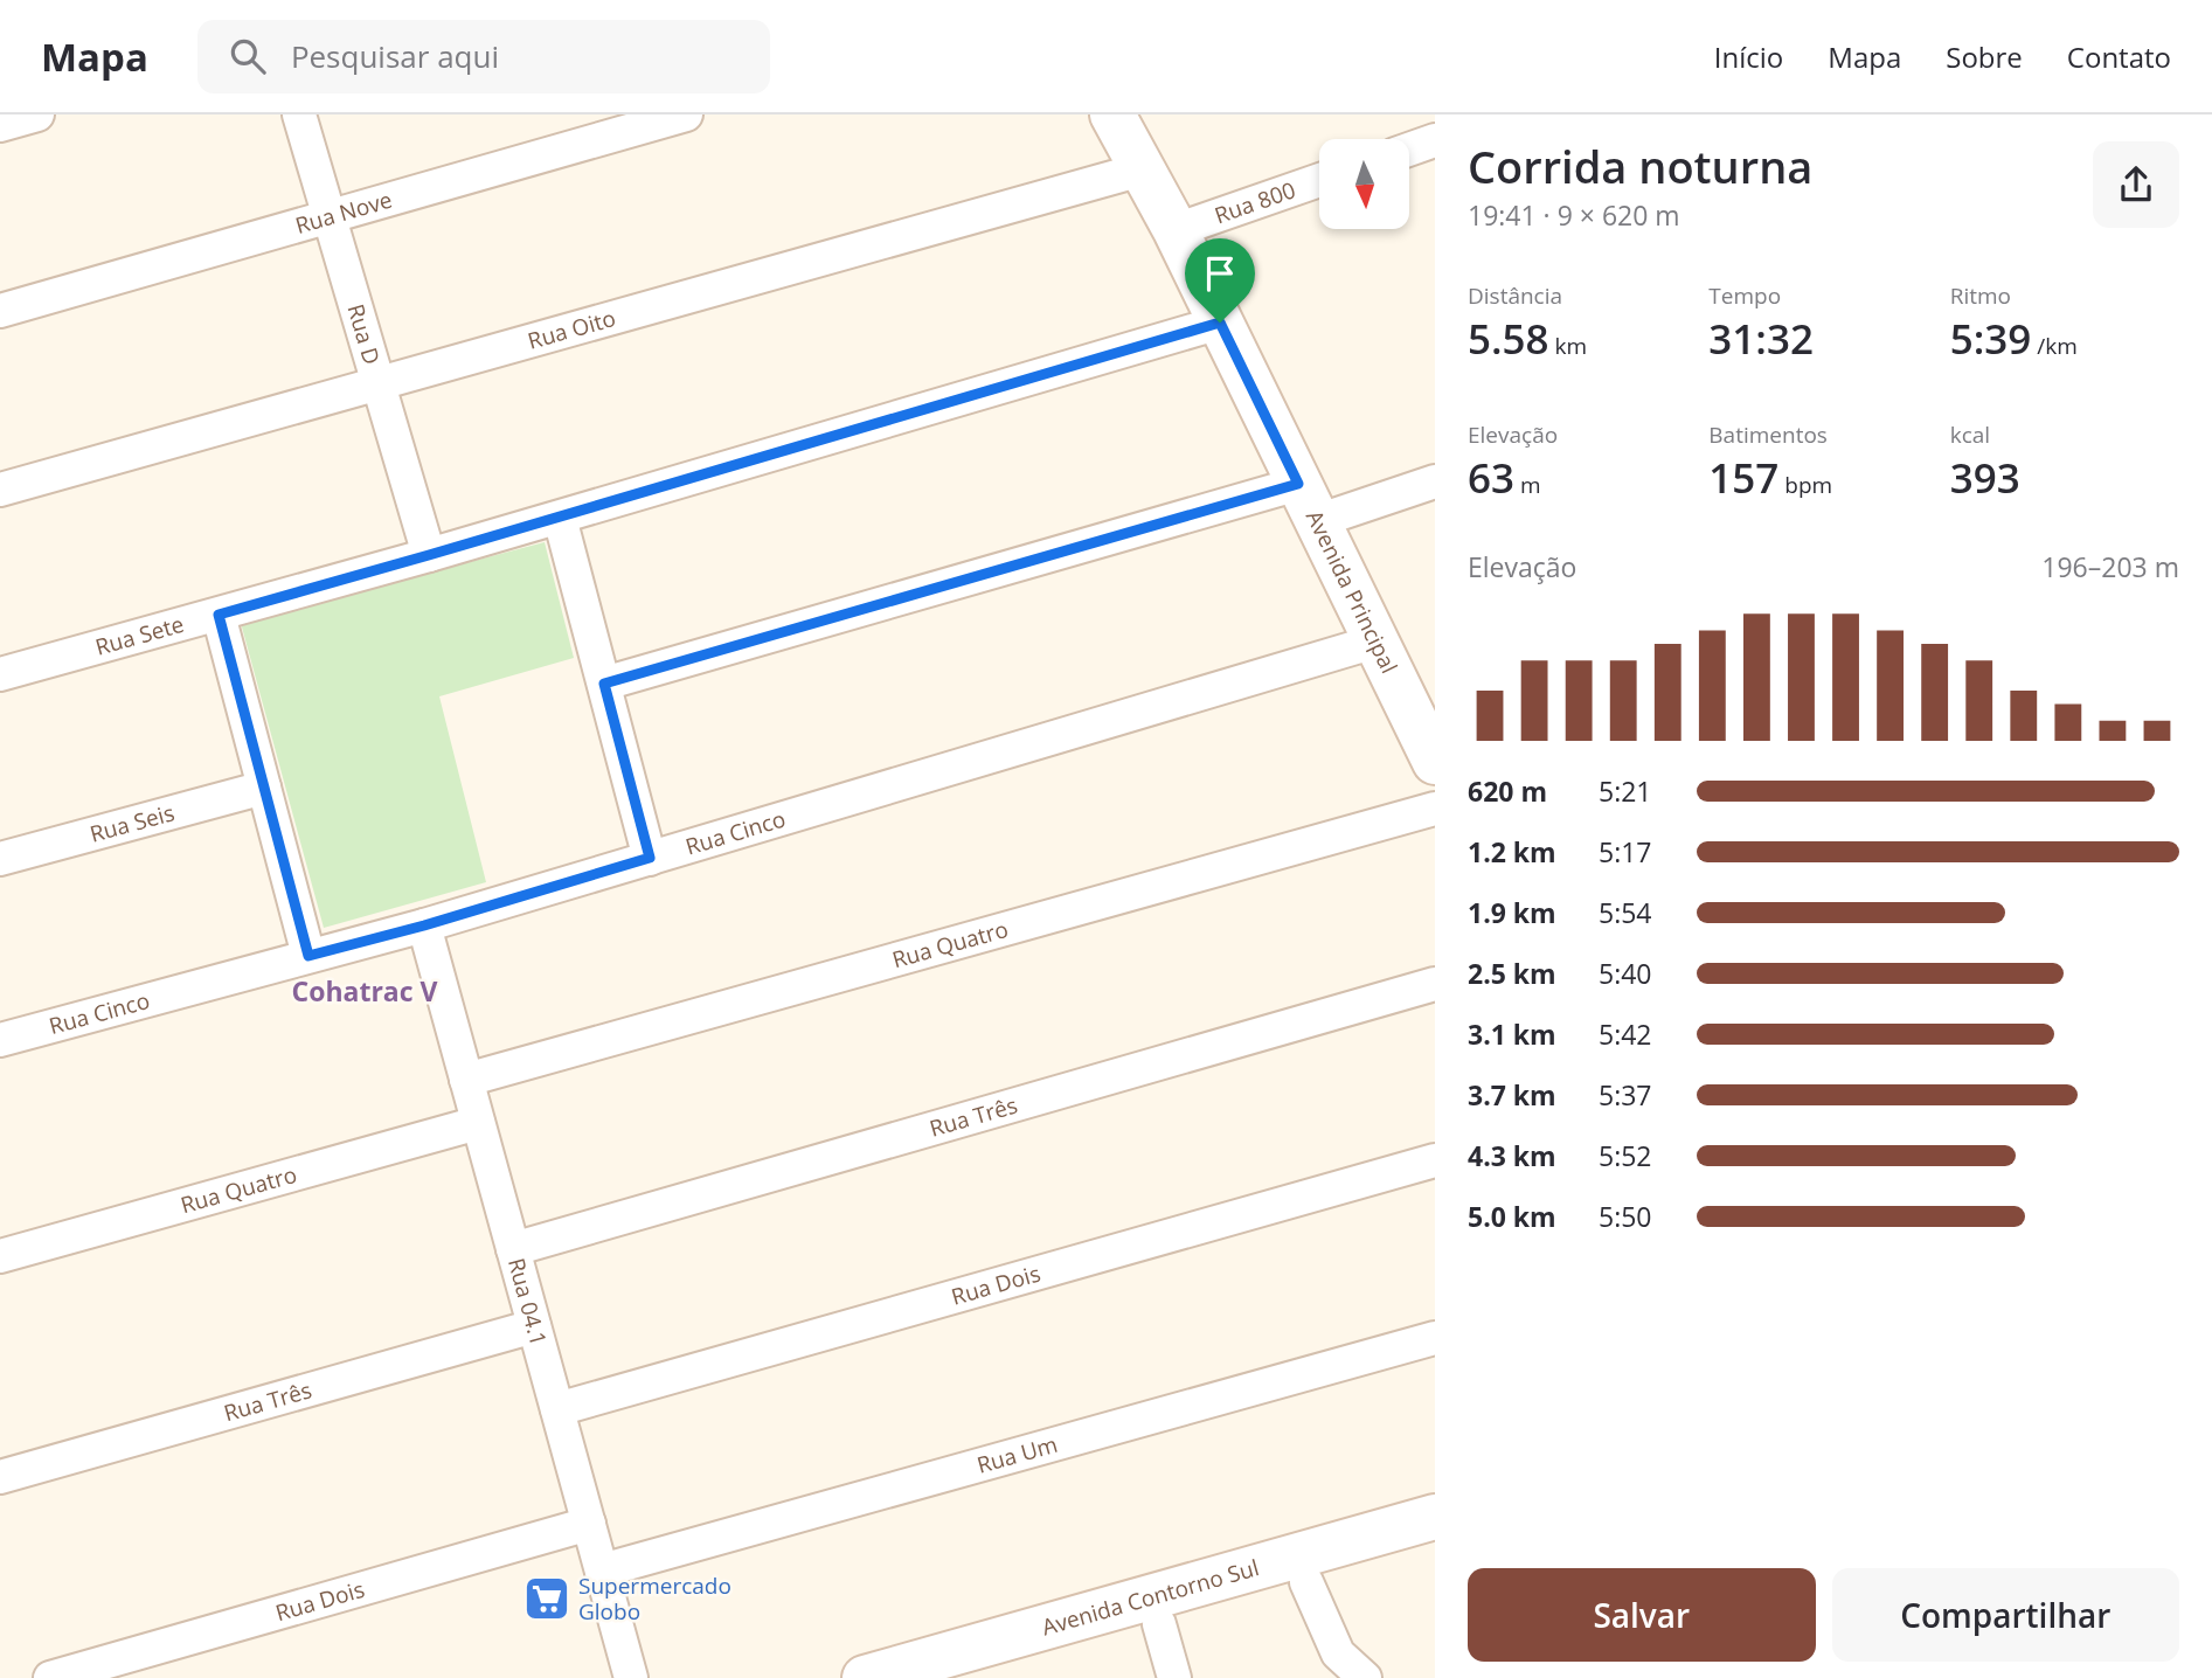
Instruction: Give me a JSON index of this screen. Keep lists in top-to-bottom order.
{
  "streets": {
    "main road": ["Avenida Principal", "Avenida Contorno Sul"],
    "street": [
      "Rua 800",
      "Rua Nove",
      "Rua Oito",
      "Rua D",
      "Rua Sete",
      "Rua Seis",
      "Rua Cinco",
      "Rua Quatro",
      "Rua Três",
      "Rua Dois",
      "Rua 04.1",
      "Rua Um"
    ]
  },
  "crossings": [
    ["Rua 800", "Avenida Principal"],
    ["Rua Nove", "Rua D"],
    ["Rua Oito", "Rua D"],
    ["Rua Oito", "Avenida Principal"],
    ["Rua D", "Rua Sete"],
    ["Avenida Principal", "Rua Sete"],
    ["Avenida Principal", "Rua Cinco"],
    ["Rua Cinco", "Rua 04.1"],
    ["Rua Quatro", "Rua 04.1"],
    ["Rua Três", "Rua 04.1"],
    ["Rua Dois", "Rua 04.1"],
    ["Rua 04.1", "Rua Um"]
  ],
  "districts": ["Cohatrac V"],
  "places": {
    "supermarket": ["Supermercado Globo"]
  },
  "north": "bottom",
  "page": {
    "header": "Mapa",
    "search": "Pesquisar aqui",
    "nav": [
      "Início",
      "Mapa",
      "Sobre",
      "Contato"
    ],
    "heading": ["Corrida noturna", "19:41 · 9 × 620 m"],
    "stats": [
      ["Distância", "5.58 km"],
      ["Tempo", "31:32"],
      ["Ritmo", "5:39 /km"],
      ["Elevação", "63 m"],
      ["Batimentos", "157 bpm"],
      ["kcal", "393"]
    ],
    "chart": ["Elevação", "196–203 m"],
    "list": [
      {
        "name": "620 m",
        "note": "5:21"
      },
      {
        "name": "1.2 km",
        "note": "5:17"
      },
      {
        "name": "1.9 km",
        "note": "5:54"
      },
      {
        "name": "2.5 km",
        "note": "5:40"
      },
      {
        "name": "3.1 km",
        "note": "5:42"
      },
      {
        "name": "3.7 km",
        "note": "5:37"
      },
      {
        "name": "4.3 km",
        "note": "5:52"
      },
      {
        "name": "5.0 km",
        "note": "5:50"
      }
    ],
    "buttons": ["Salvar", "Compartilhar"]
  }
}
